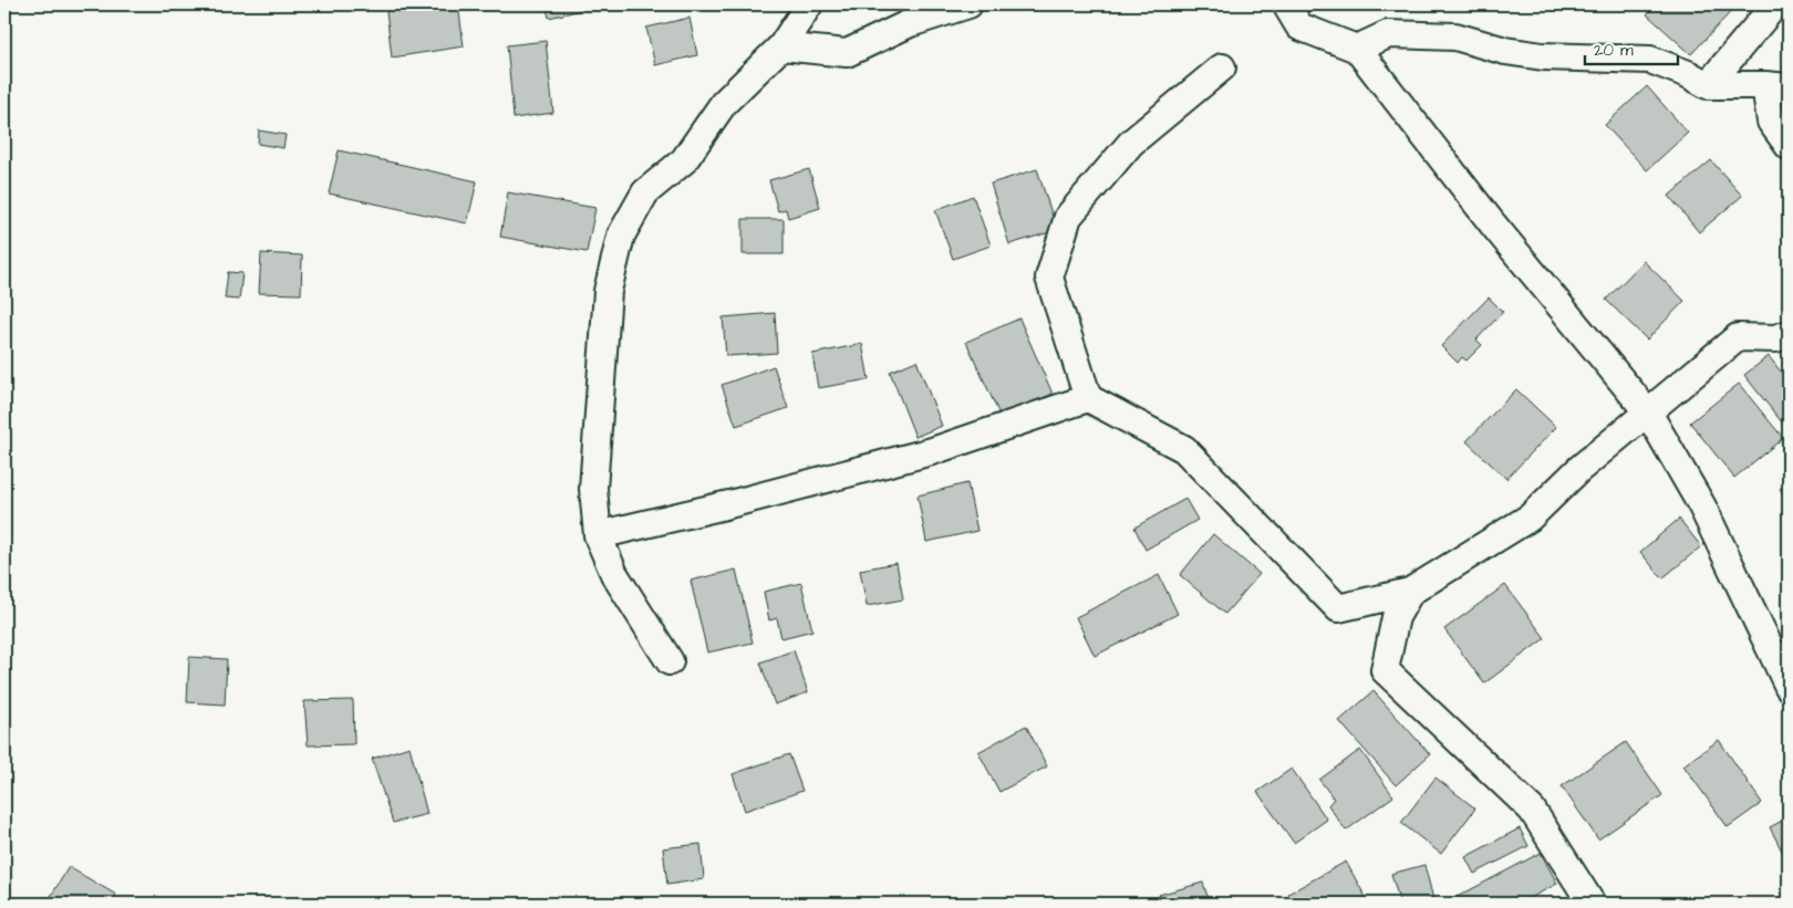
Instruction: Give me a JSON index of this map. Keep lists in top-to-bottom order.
{
  "scale_bar": "20 m"
}
